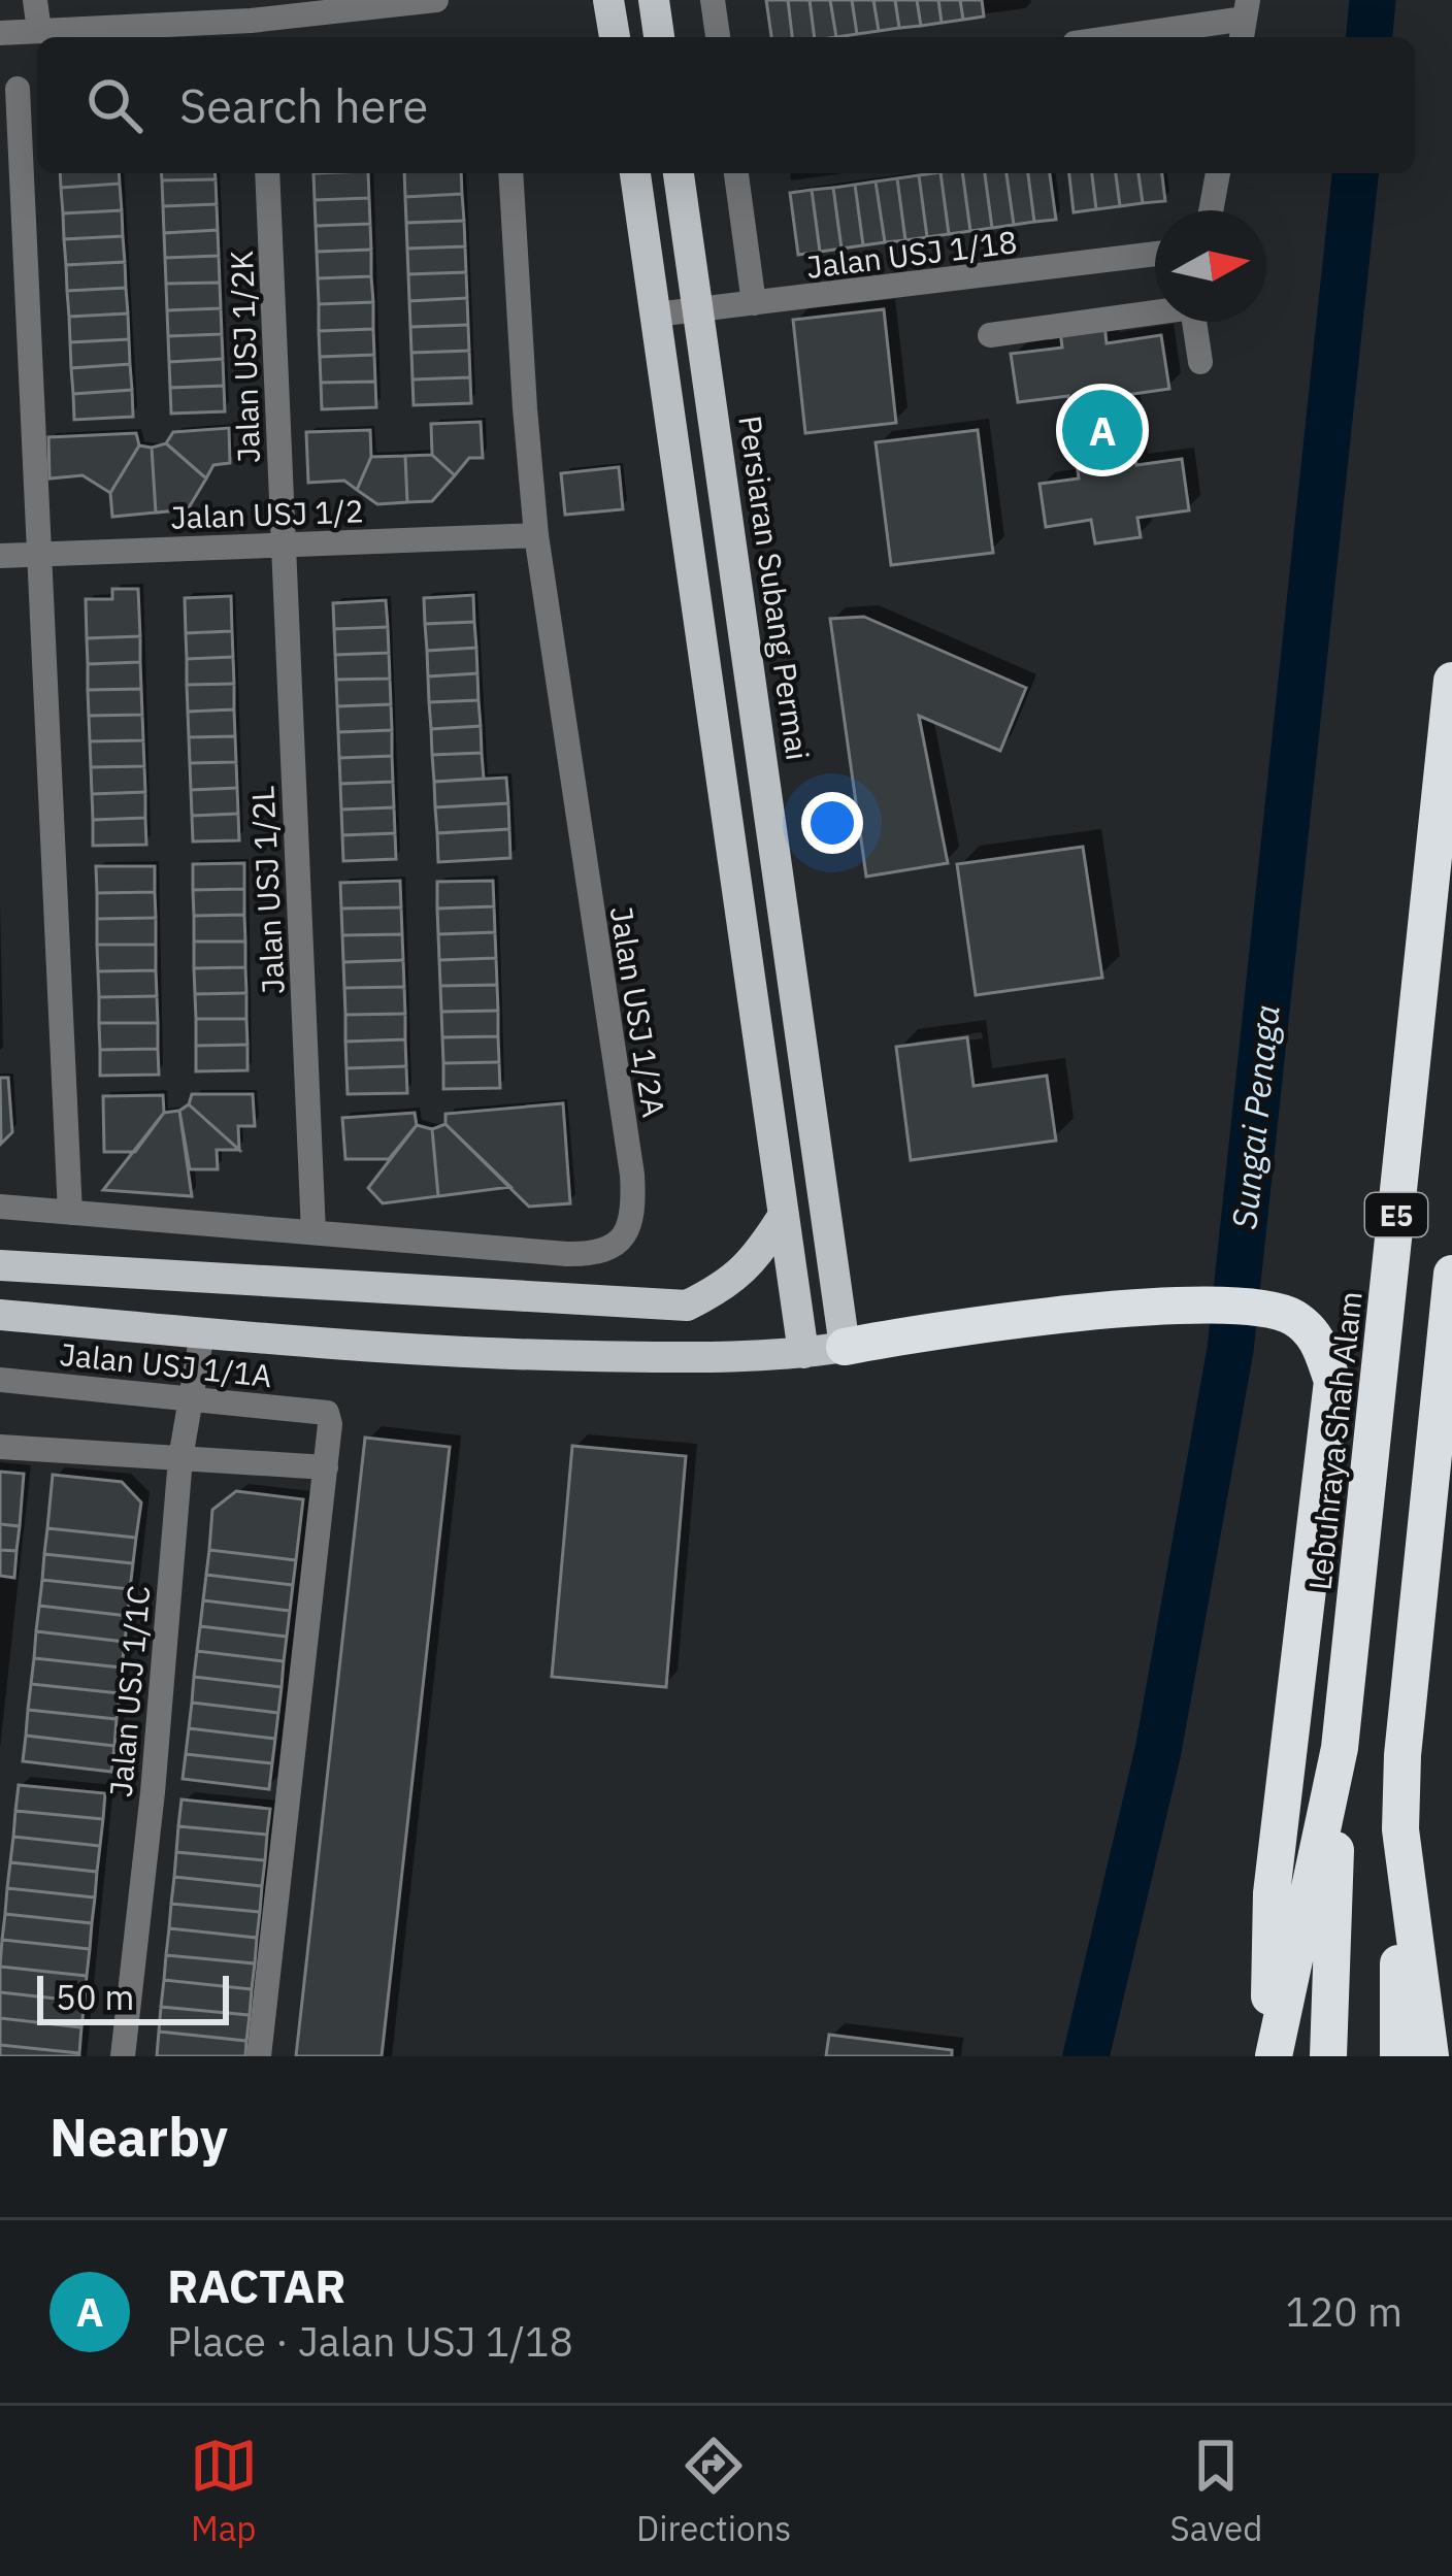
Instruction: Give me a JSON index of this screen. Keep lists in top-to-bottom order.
{
  "streets": {
    "highway": ["E5", "Lebuhraya Shah Alam"],
    "main road": ["Persiaran Subang Permai"],
    "street": [
      "Jalan USJ 1/18",
      "Jalan USJ 1/2K",
      "Jalan USJ 1/2",
      "Jalan USJ 1/2L",
      "Jalan USJ 1/2A",
      "Jalan USJ 1/1A",
      "Jalan USJ 1/1C"
    ]
  },
  "crossings": [
    ["Jalan USJ 1/18", "Persiaran Subang Permai"],
    ["Jalan USJ 1/2K", "Jalan USJ 1/2"],
    ["Jalan USJ 1/2K", "Jalan USJ 1/2L"],
    ["Jalan USJ 1/2", "Jalan USJ 1/2L"],
    ["Jalan USJ 1/2", "Jalan USJ 1/2A"],
    ["Jalan USJ 1/2L", "Jalan USJ 1/2A"],
    ["Jalan USJ 1/1A", "Jalan USJ 1/1C"]
  ],
  "water": ["Sungai Penaga"],
  "scale_bar": "50 m",
  "north": "right",
  "page": {
    "search": "Search here",
    "pins": "A",
    "scale": "50 m",
    "heading": "Nearby",
    "list": [
      {
        "mark": "A",
        "name": "RACTAR",
        "note": "Place · Jalan USJ 1/18",
        "value": "120 m"
      }
    ],
    "nav": ["Map", "Directions", "Saved"]
  }
}
